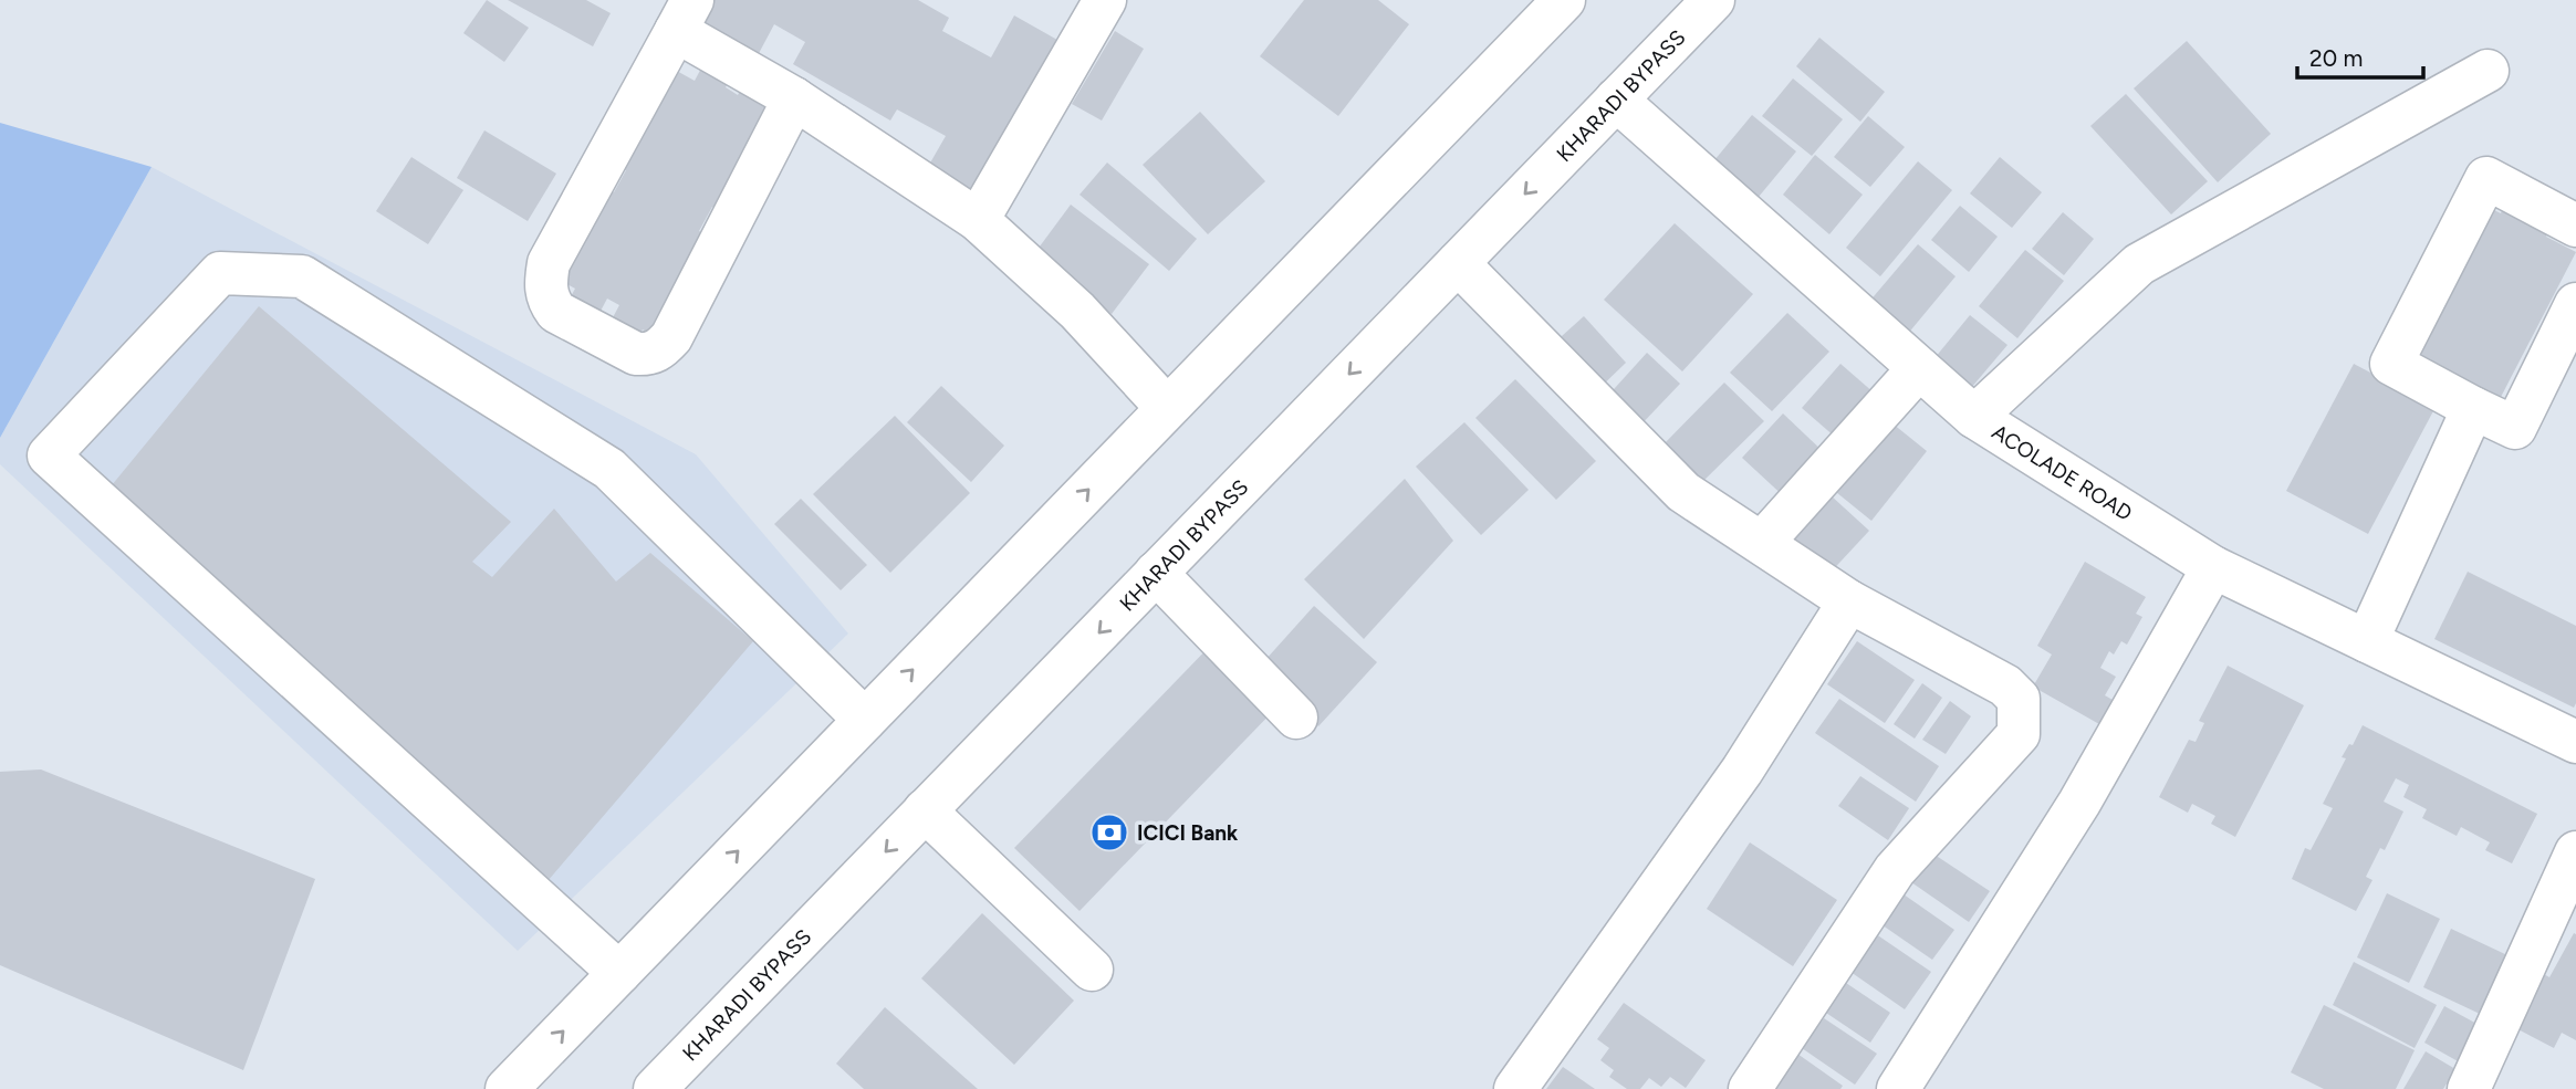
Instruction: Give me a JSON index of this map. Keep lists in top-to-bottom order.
{
  "streets": {
    "main road": ["KHARADI BYPASS", "ACOLADE ROAD"]
  },
  "crossings": [
    ["KHARADI BYPASS", "ACOLADE ROAD"]
  ],
  "places": {
    "bank": ["ICICI Bank"]
  },
  "scale_bar": "20 m"
}
